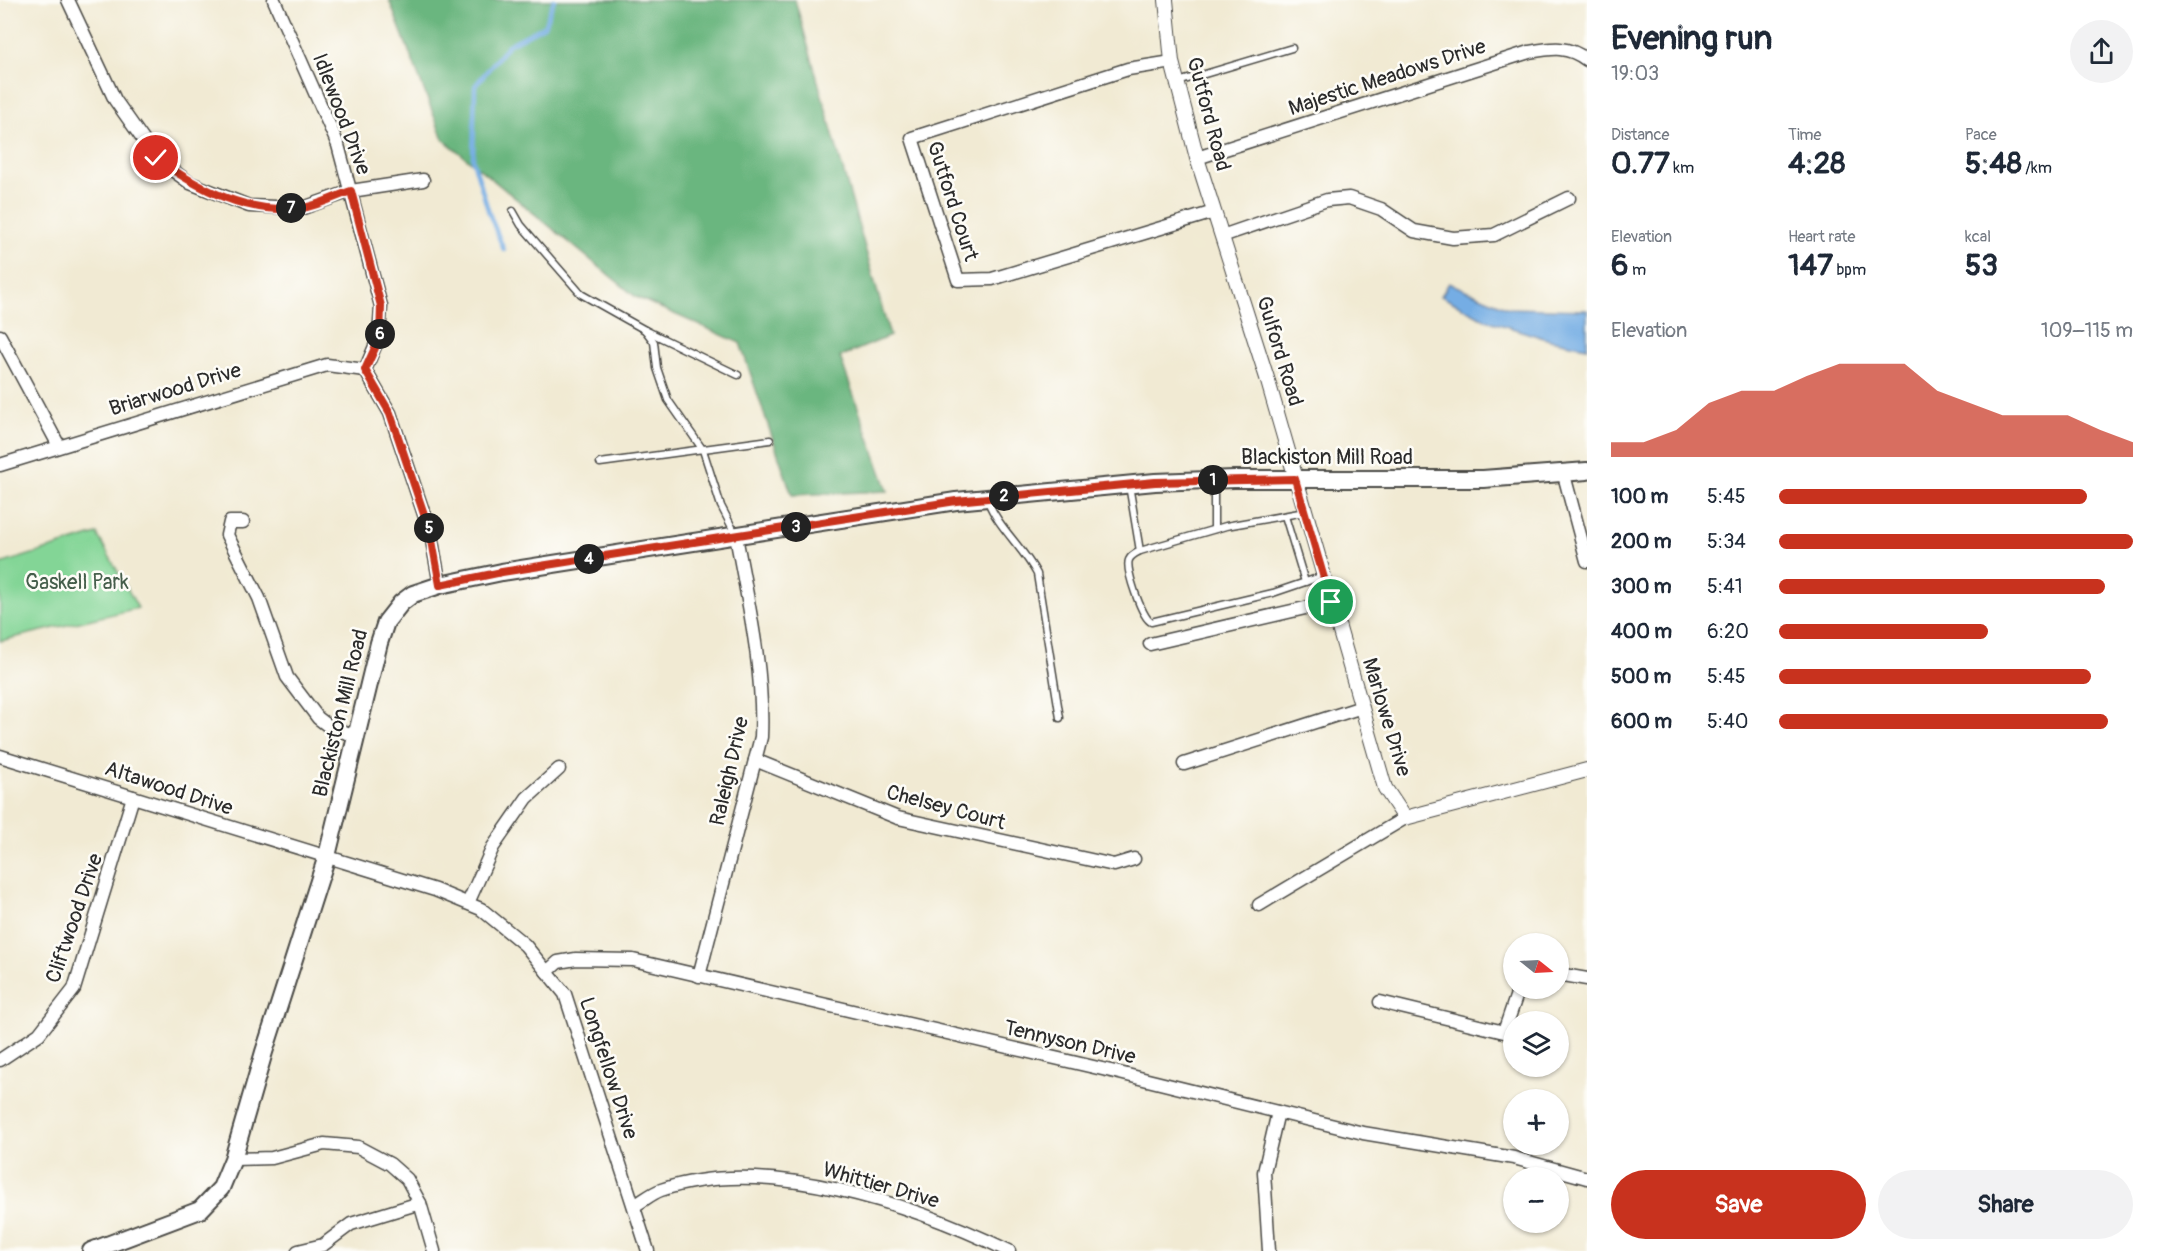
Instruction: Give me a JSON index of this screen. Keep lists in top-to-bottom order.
{
  "streets": {
    "main road": ["Blackiston Mill Road"],
    "street": [
      "Majestic Meadows Drive",
      "Idlewood Drive",
      "Gutford Road",
      "Gutford Court",
      "Gulford Road",
      "Briarwood Drive",
      "Marlowe Drive",
      "Raleigh Drive",
      "Altawood Drive",
      "Chelsey Court",
      "Cliftwood Drive",
      "Tennyson Drive",
      "Longfellow Drive",
      "Whittier Drive"
    ]
  },
  "crossings": [
    ["Majestic Meadows Drive", "Gutford Road"],
    ["Idlewood Drive", "Briarwood Drive"],
    ["Gutford Road", "Gutford Court"],
    ["Gutford Road", "Gulford Road"],
    ["Gulford Road", "Blackiston Mill Road"],
    ["Gulford Road", "Marlowe Drive"],
    ["Blackiston Mill Road", "Marlowe Drive"],
    ["Blackiston Mill Road", "Raleigh Drive"],
    ["Blackiston Mill Road", "Altawood Drive"],
    ["Blackiston Mill Road", "Longfellow Drive"],
    ["Raleigh Drive", "Chelsey Court"],
    ["Raleigh Drive", "Tennyson Drive"],
    ["Altawood Drive", "Cliftwood Drive"],
    ["Altawood Drive", "Longfellow Drive"],
    ["Tennyson Drive", "Longfellow Drive"],
    ["Longfellow Drive", "Whittier Drive"]
  ],
  "parks": ["Gaskell Park"],
  "north": "right",
  "page": {
    "heading": ["Evening run", "19:03"],
    "stats": [
      ["Distance", "0.77 km"],
      ["Time", "4:28"],
      ["Pace", "5:48 /km"],
      ["Elevation", "6 m"],
      ["Heart rate", "147 bpm"],
      ["kcal", "53"]
    ],
    "pins": [
      "7",
      "6",
      "1",
      "2",
      "3",
      "5",
      "4"
    ],
    "chart": ["Elevation", "109–115 m"],
    "list": [
      {
        "name": "100 m",
        "note": "5:45"
      },
      {
        "name": "200 m",
        "note": "5:34"
      },
      {
        "name": "300 m",
        "note": "5:41"
      },
      {
        "name": "400 m",
        "note": "6:20"
      },
      {
        "name": "500 m",
        "note": "5:45"
      },
      {
        "name": "600 m",
        "note": "5:40"
      }
    ],
    "map_buttons": ["+", "−"],
    "buttons": ["Save", "Share"]
  }
}
